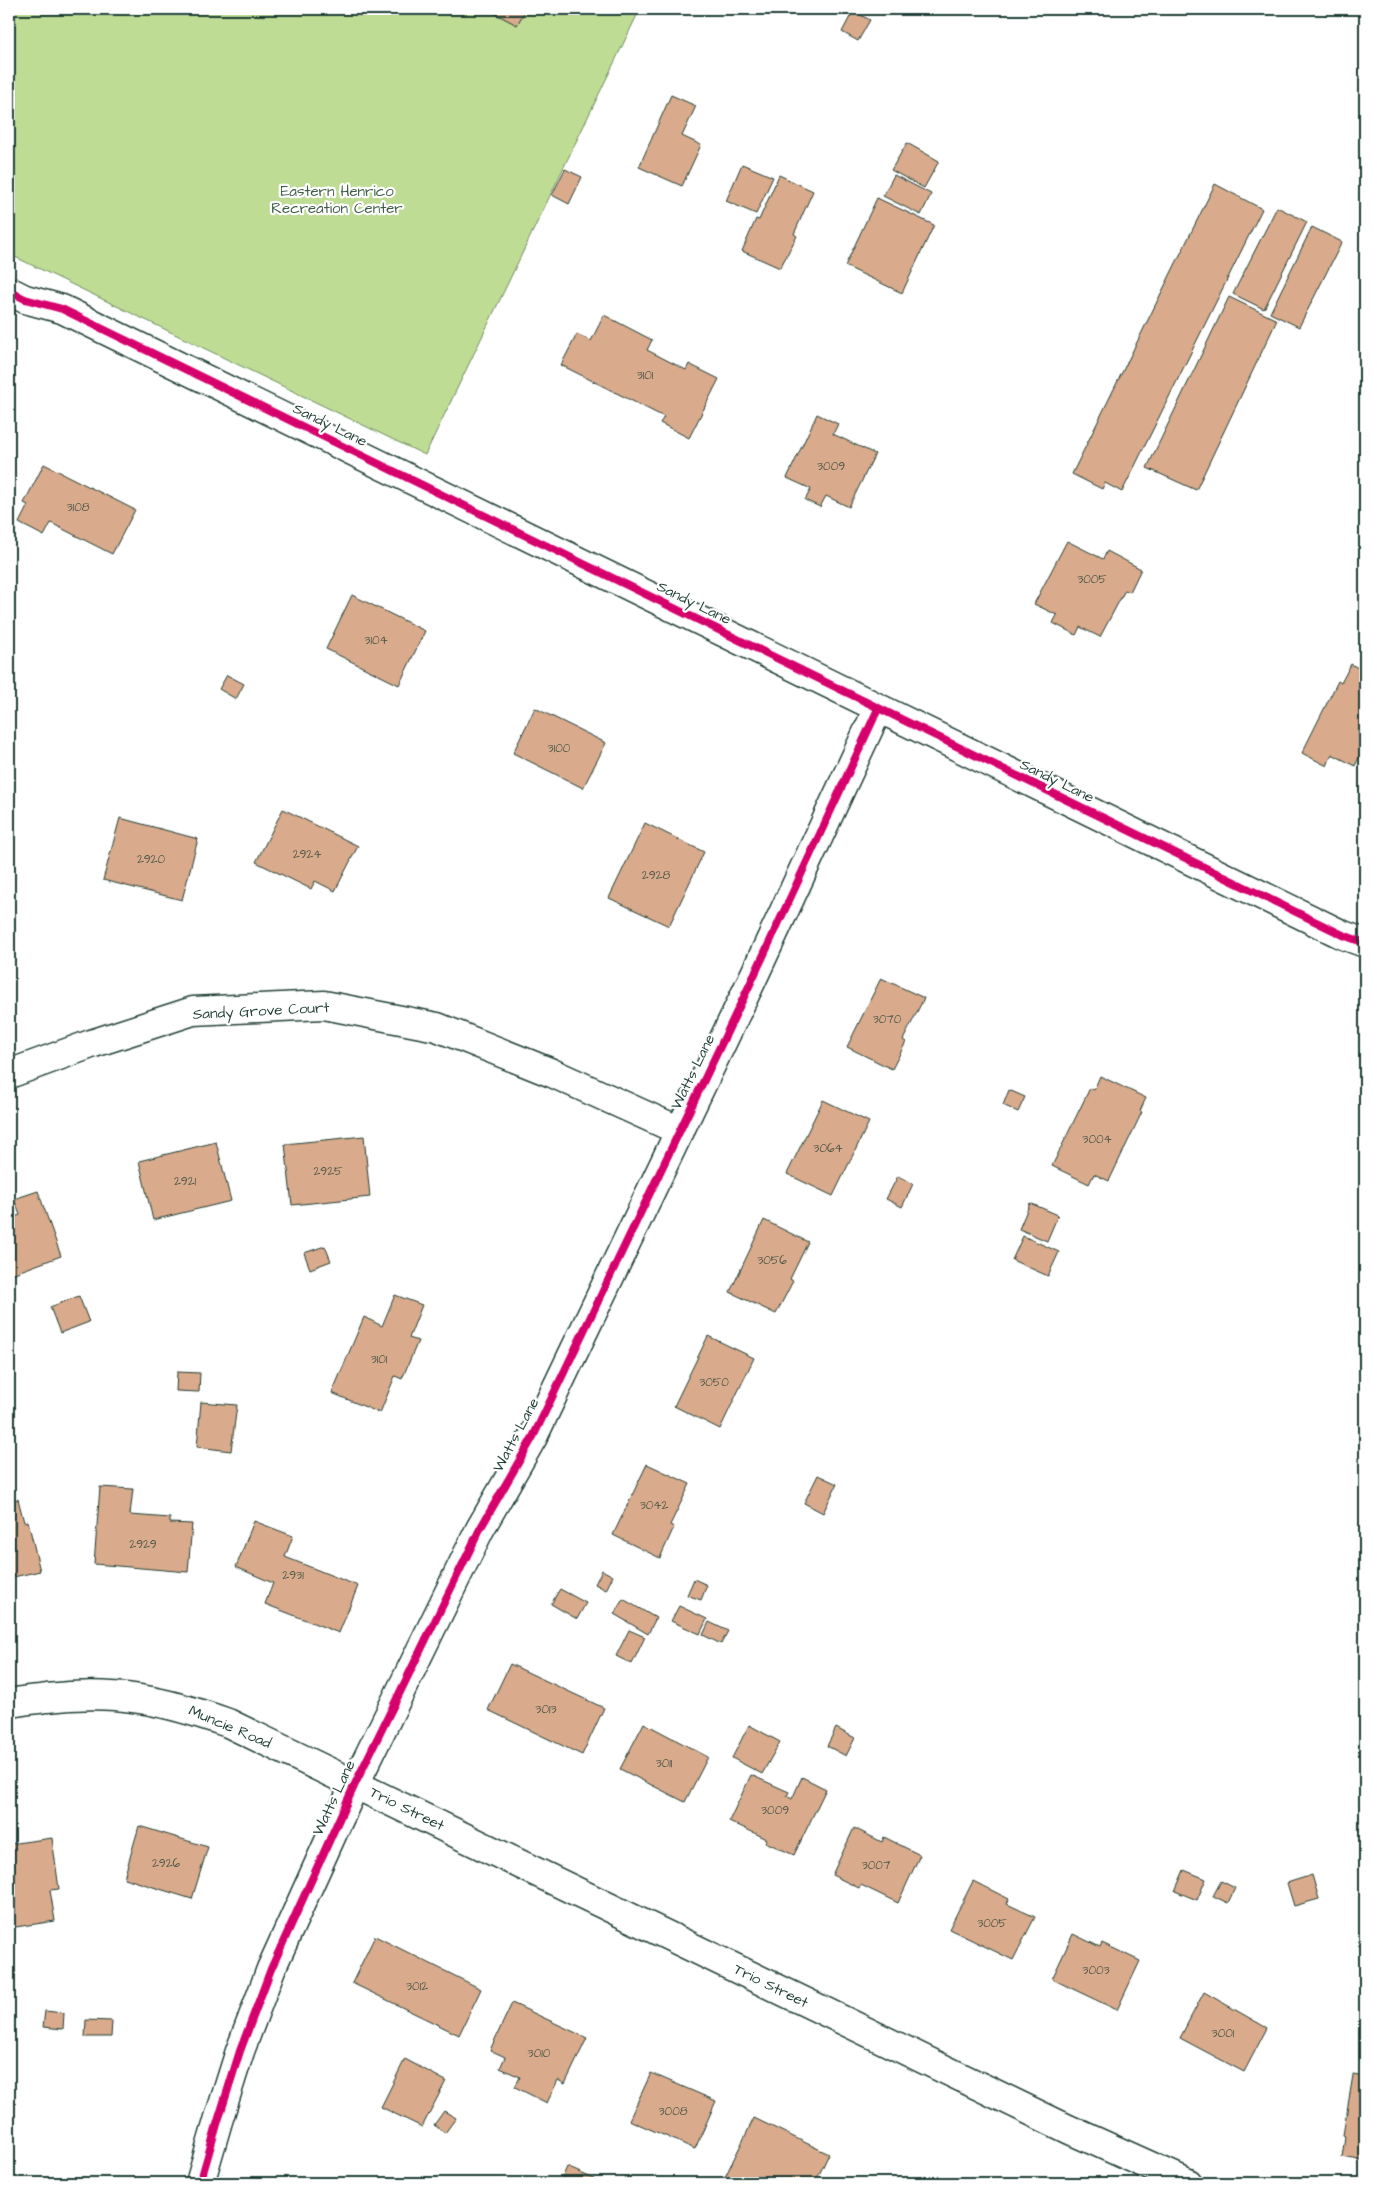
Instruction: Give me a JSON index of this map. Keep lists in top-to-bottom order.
{
  "streets": {
    "street": [
      "Sandy Lane",
      "Sandy Grove Court",
      "Watts Lane",
      "Muncie Road",
      "Trio Street"
    ]
  },
  "crossings": [
    ["Sandy Lane", "Watts Lane"],
    ["Sandy Grove Court", "Watts Lane"],
    ["Watts Lane", "Muncie Road"],
    ["Watts Lane", "Trio Street"],
    ["Muncie Road", "Trio Street"]
  ],
  "parks": ["Eastern Henrico Recreation Center"],
  "house_numbers": [
    "3101",
    "3009",
    "3108",
    "3005",
    "3104",
    "3100",
    "2924",
    "2920",
    "2928",
    "3070",
    "3004",
    "3064",
    "2925",
    "2921",
    "3056",
    "3101",
    "3050",
    "3042",
    "2929",
    "2931",
    "3013",
    "3011",
    "3009",
    "2926",
    "3007",
    "3005",
    "3003",
    "3012",
    "3001",
    "3010",
    "3008"
  ]
}
